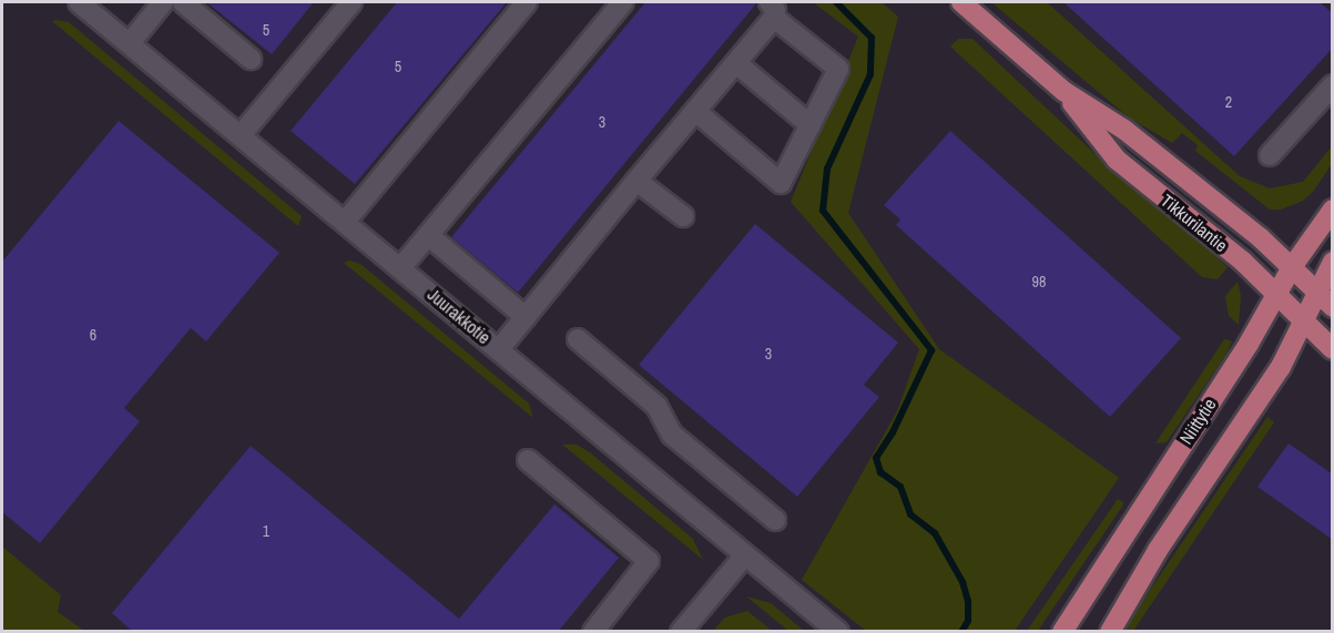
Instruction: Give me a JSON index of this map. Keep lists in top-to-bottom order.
{
  "streets": {
    "main road": ["Tikkurilantie", "Niittytie"],
    "street": ["Juurakkotie"]
  },
  "crossings": [
    ["Tikkurilantie", "Niittytie"]
  ],
  "house_numbers": [
    "5",
    "5",
    "2",
    "3",
    "98",
    "6",
    "3",
    "1"
  ]
}
